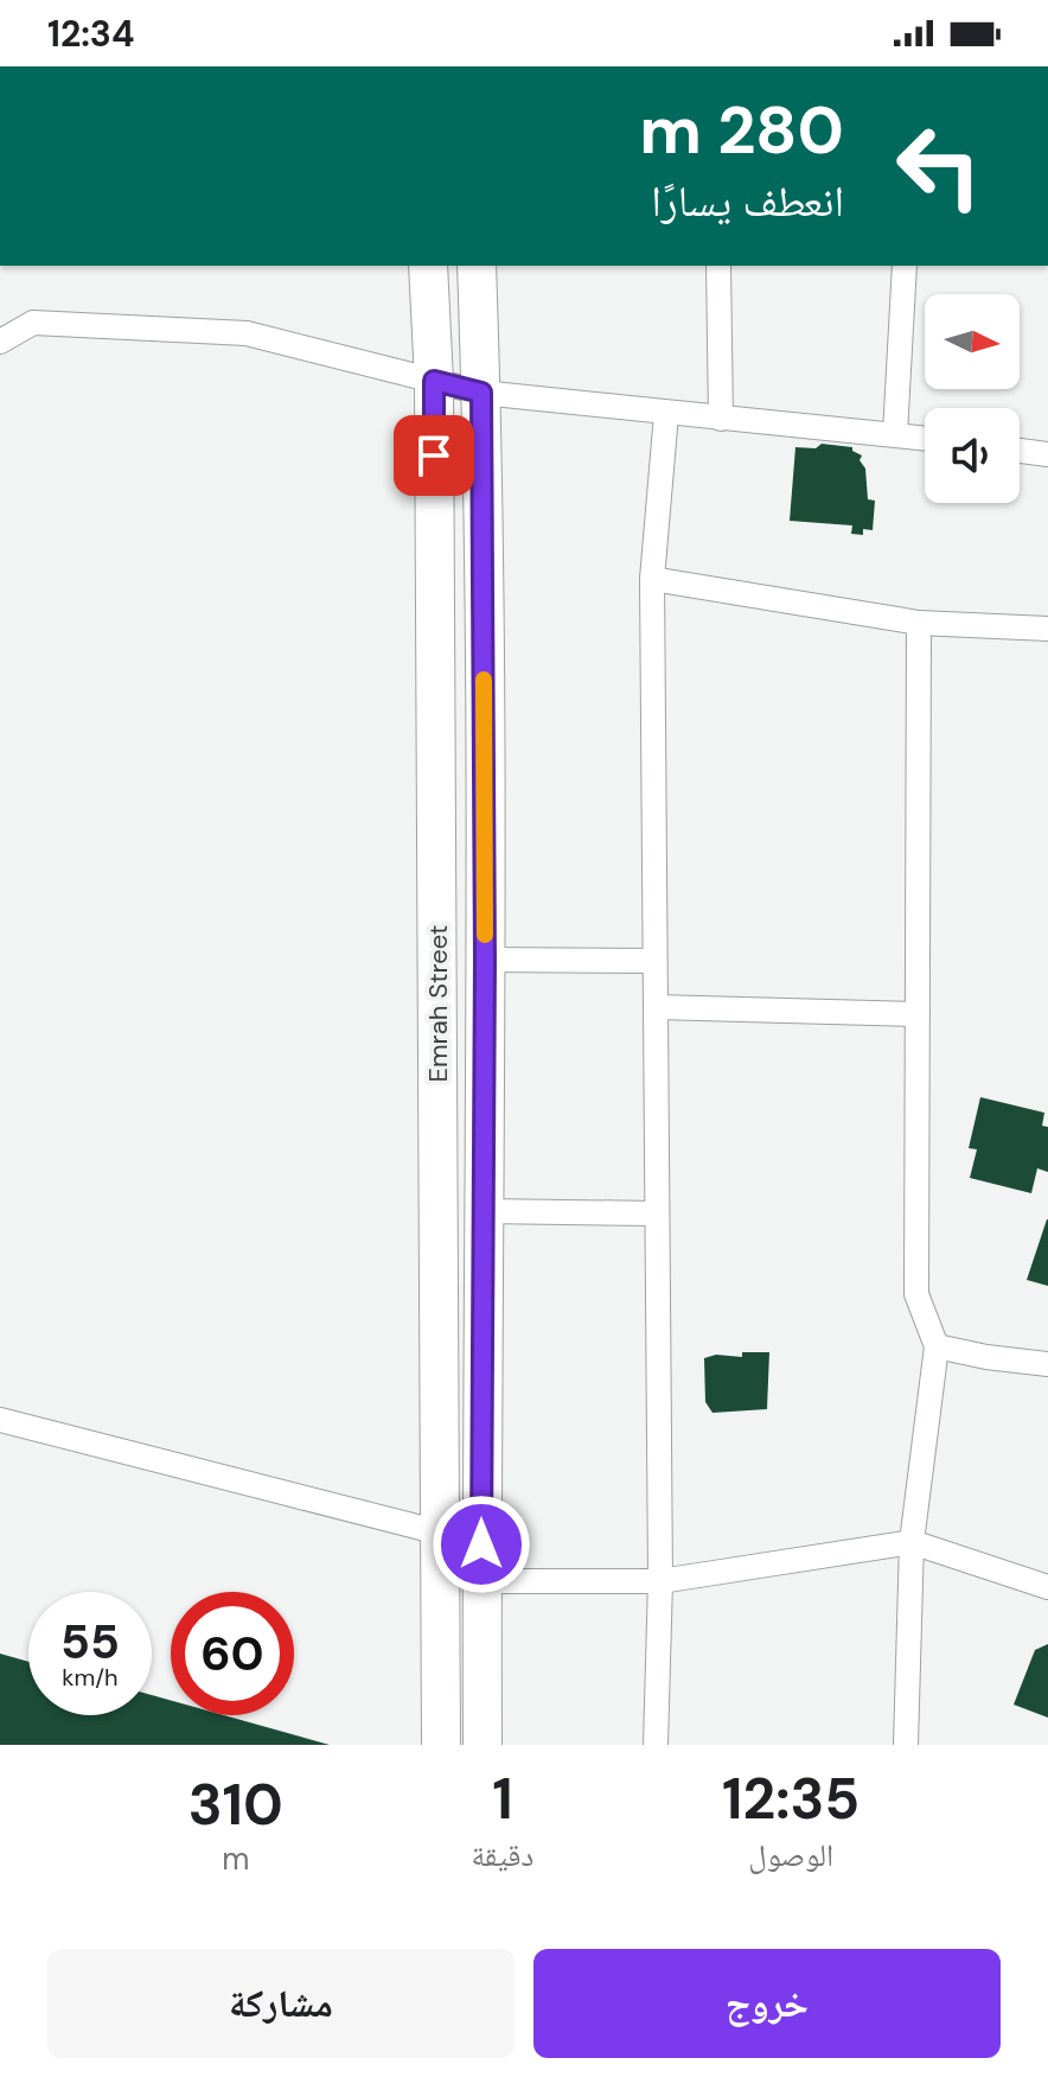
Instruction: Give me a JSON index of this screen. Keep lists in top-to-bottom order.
{
  "streets": {
    "main road": ["Emrah Street"]
  },
  "north": "right",
  "page": {
    "status": "12:34",
    "turn": ["280 m", "انعطف يسارًا"],
    "speed": "55 km/h",
    "limit": "60",
    "eta": [
      "12:35",
      "الوصول",
      "1",
      "دقيقة",
      "310",
      "m"
    ],
    "buttons": ["خروج", "مشاركة"]
  }
}
